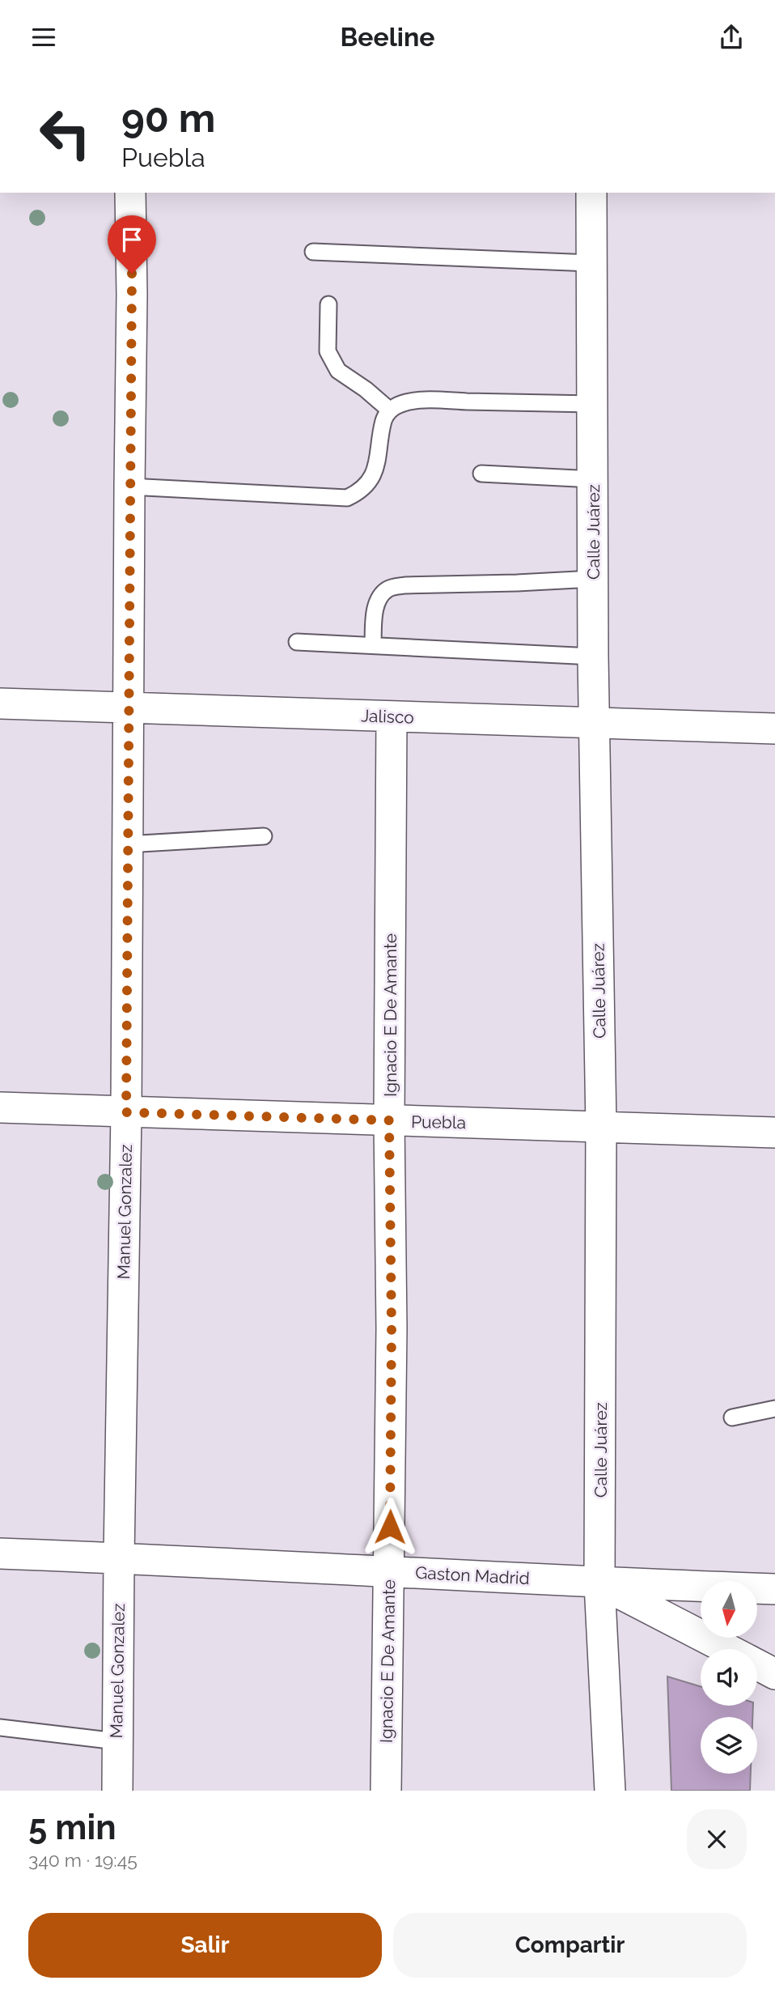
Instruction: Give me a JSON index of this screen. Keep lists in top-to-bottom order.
{
  "streets": {
    "street": [
      "Calle Juárez",
      "Jalisco",
      "Ignacio E De Amante",
      "Puebla",
      "Manuel Gonzalez",
      "Gaston Madrid"
    ]
  },
  "crossings": [
    ["Calle Juárez", "Jalisco"],
    ["Calle Juárez", "Puebla"],
    ["Calle Juárez", "Gaston Madrid"],
    ["Jalisco", "Ignacio E De Amante"],
    ["Jalisco", "Manuel Gonzalez"],
    ["Ignacio E De Amante", "Puebla"],
    ["Ignacio E De Amante", "Gaston Madrid"],
    ["Puebla", "Manuel Gonzalez"],
    ["Manuel Gonzalez", "Gaston Madrid"]
  ],
  "north": "bottom",
  "page": {
    "header": "Beeline",
    "turn": ["90 m", "Puebla"],
    "heading": ["5 min", "340 m · 19:45"],
    "buttons": ["Salir", "Compartir"]
  }
}
